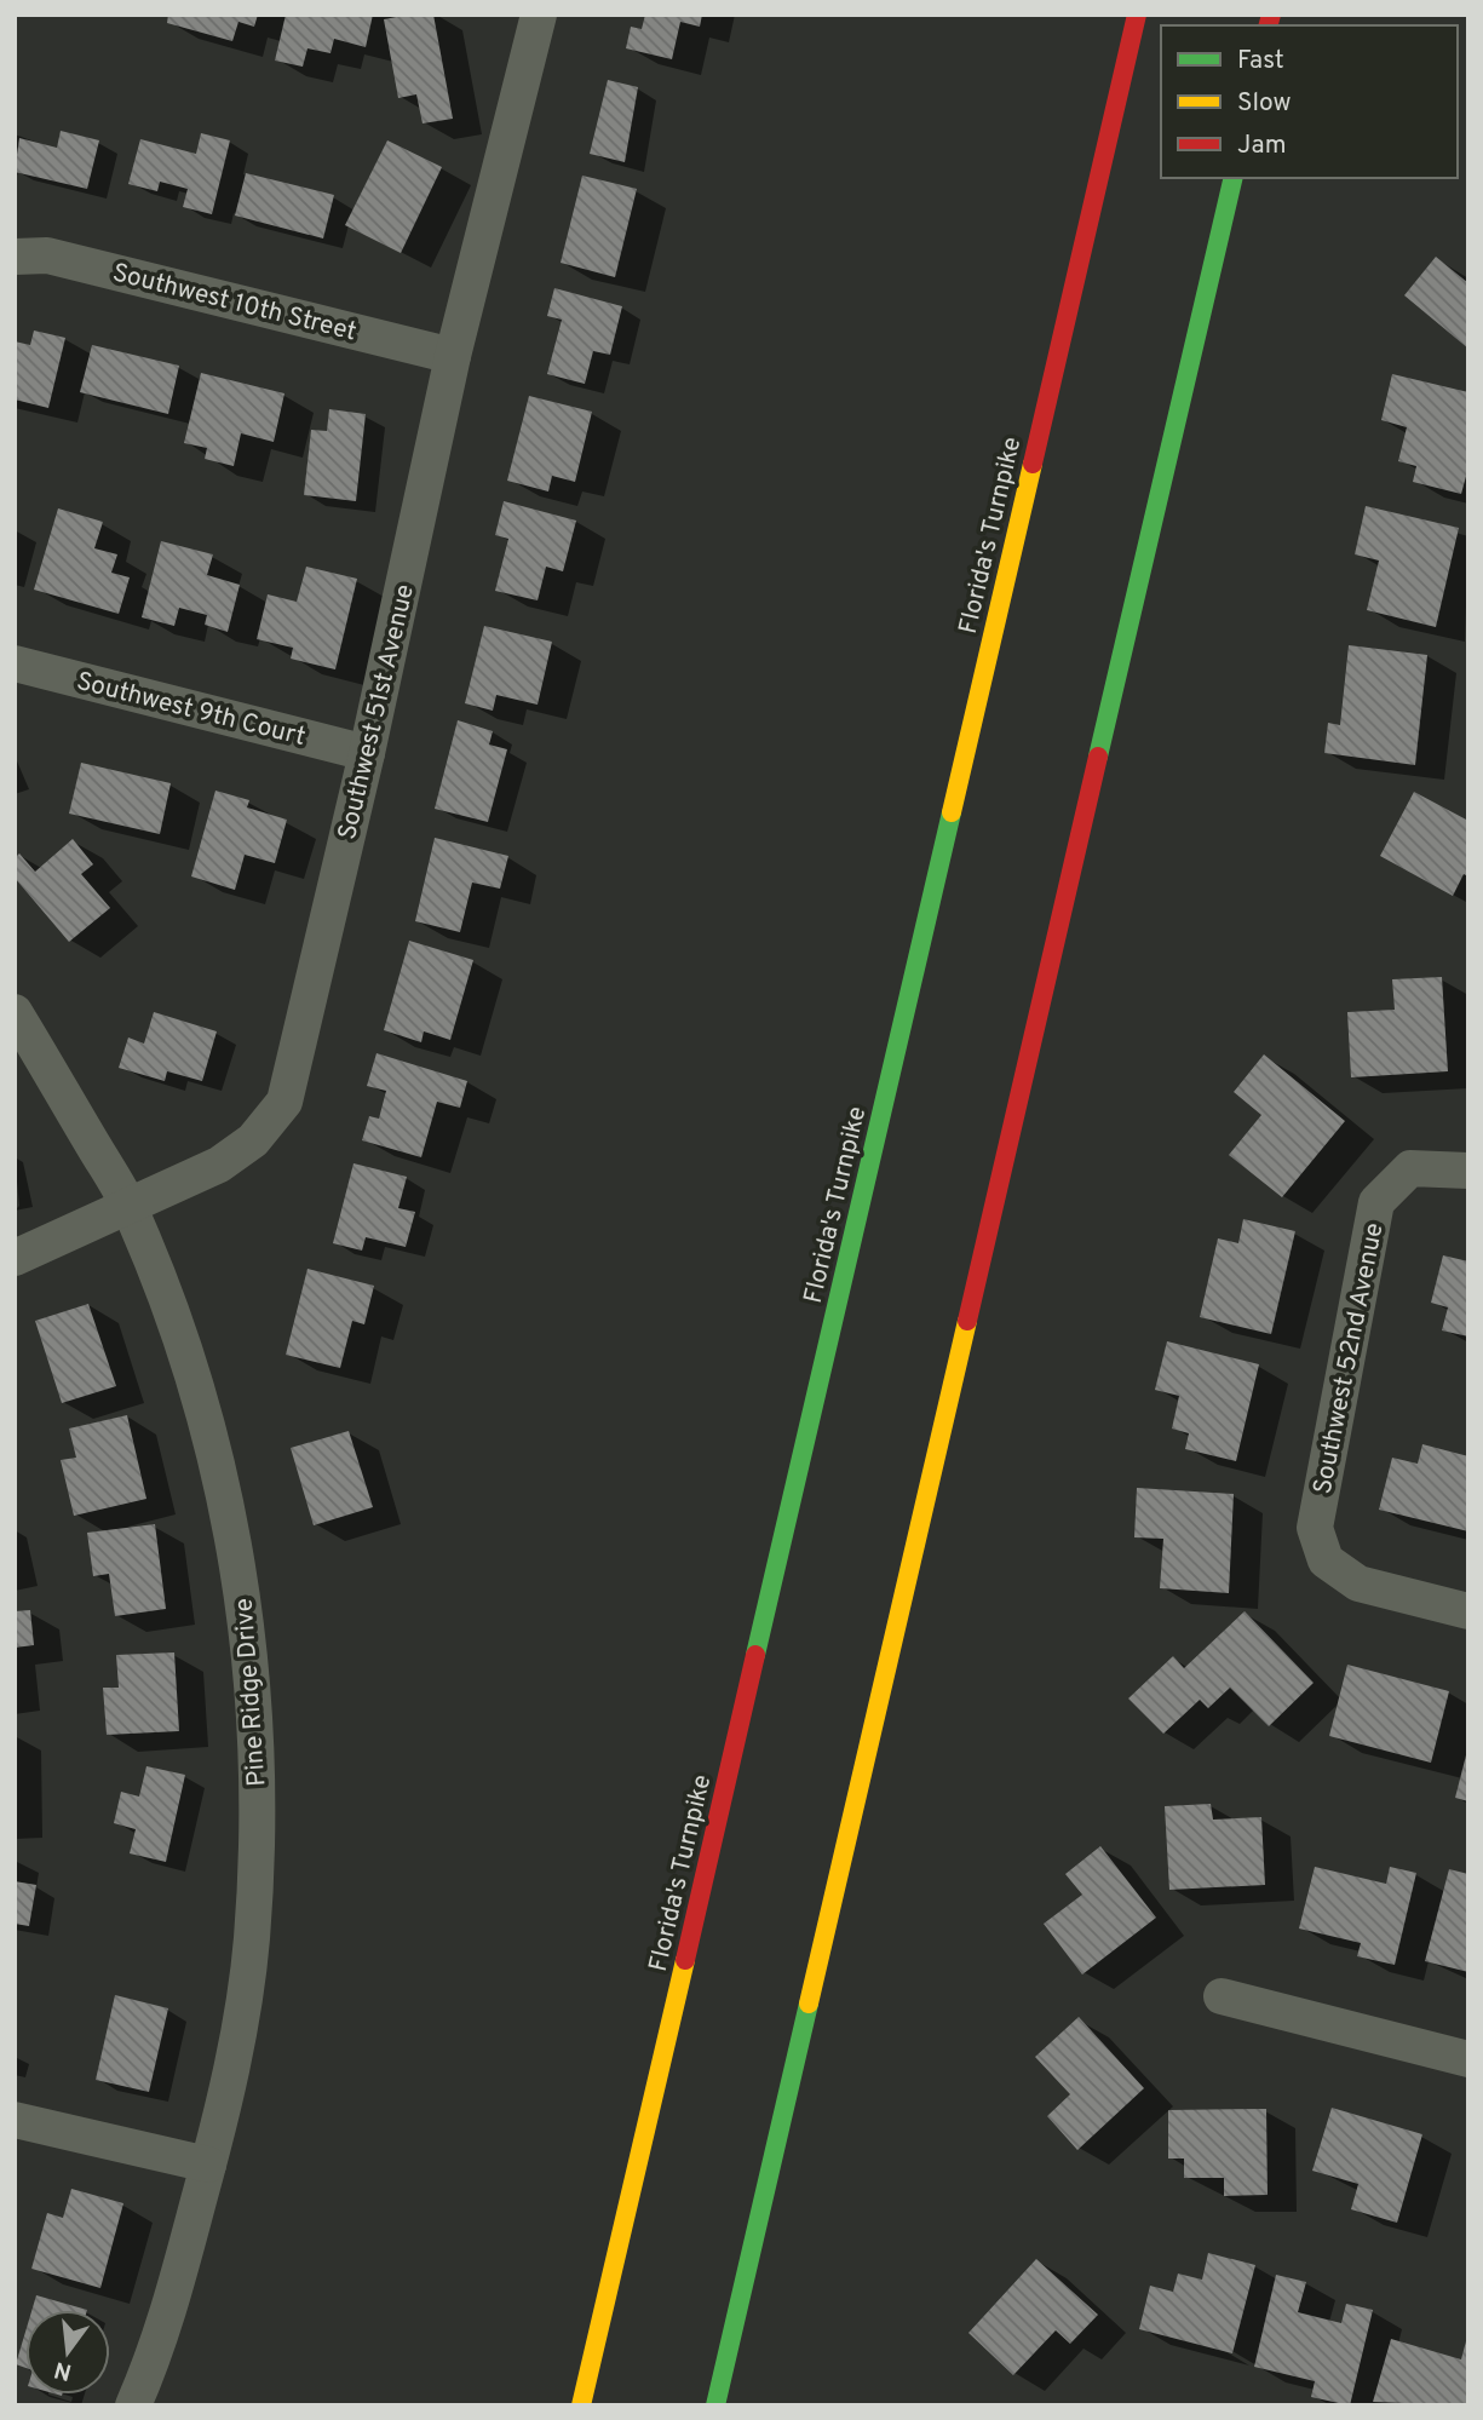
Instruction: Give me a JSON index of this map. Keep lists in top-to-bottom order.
{
  "streets": {
    "highway": ["Florida's Turnpike"],
    "street": [
      "Southwest 10th Street",
      "Southwest 9th Court",
      "Southwest 51st Avenue",
      "Southwest 52nd Avenue",
      "Pine Ridge Drive"
    ]
  },
  "crossings": [
    ["Southwest 10th Street", "Southwest 51st Avenue"],
    ["Southwest 9th Court", "Southwest 51st Avenue"],
    ["Southwest 51st Avenue", "Pine Ridge Drive"]
  ],
  "legend": ["Fast", "Slow", "Jam"],
  "north": "bottom"
}
